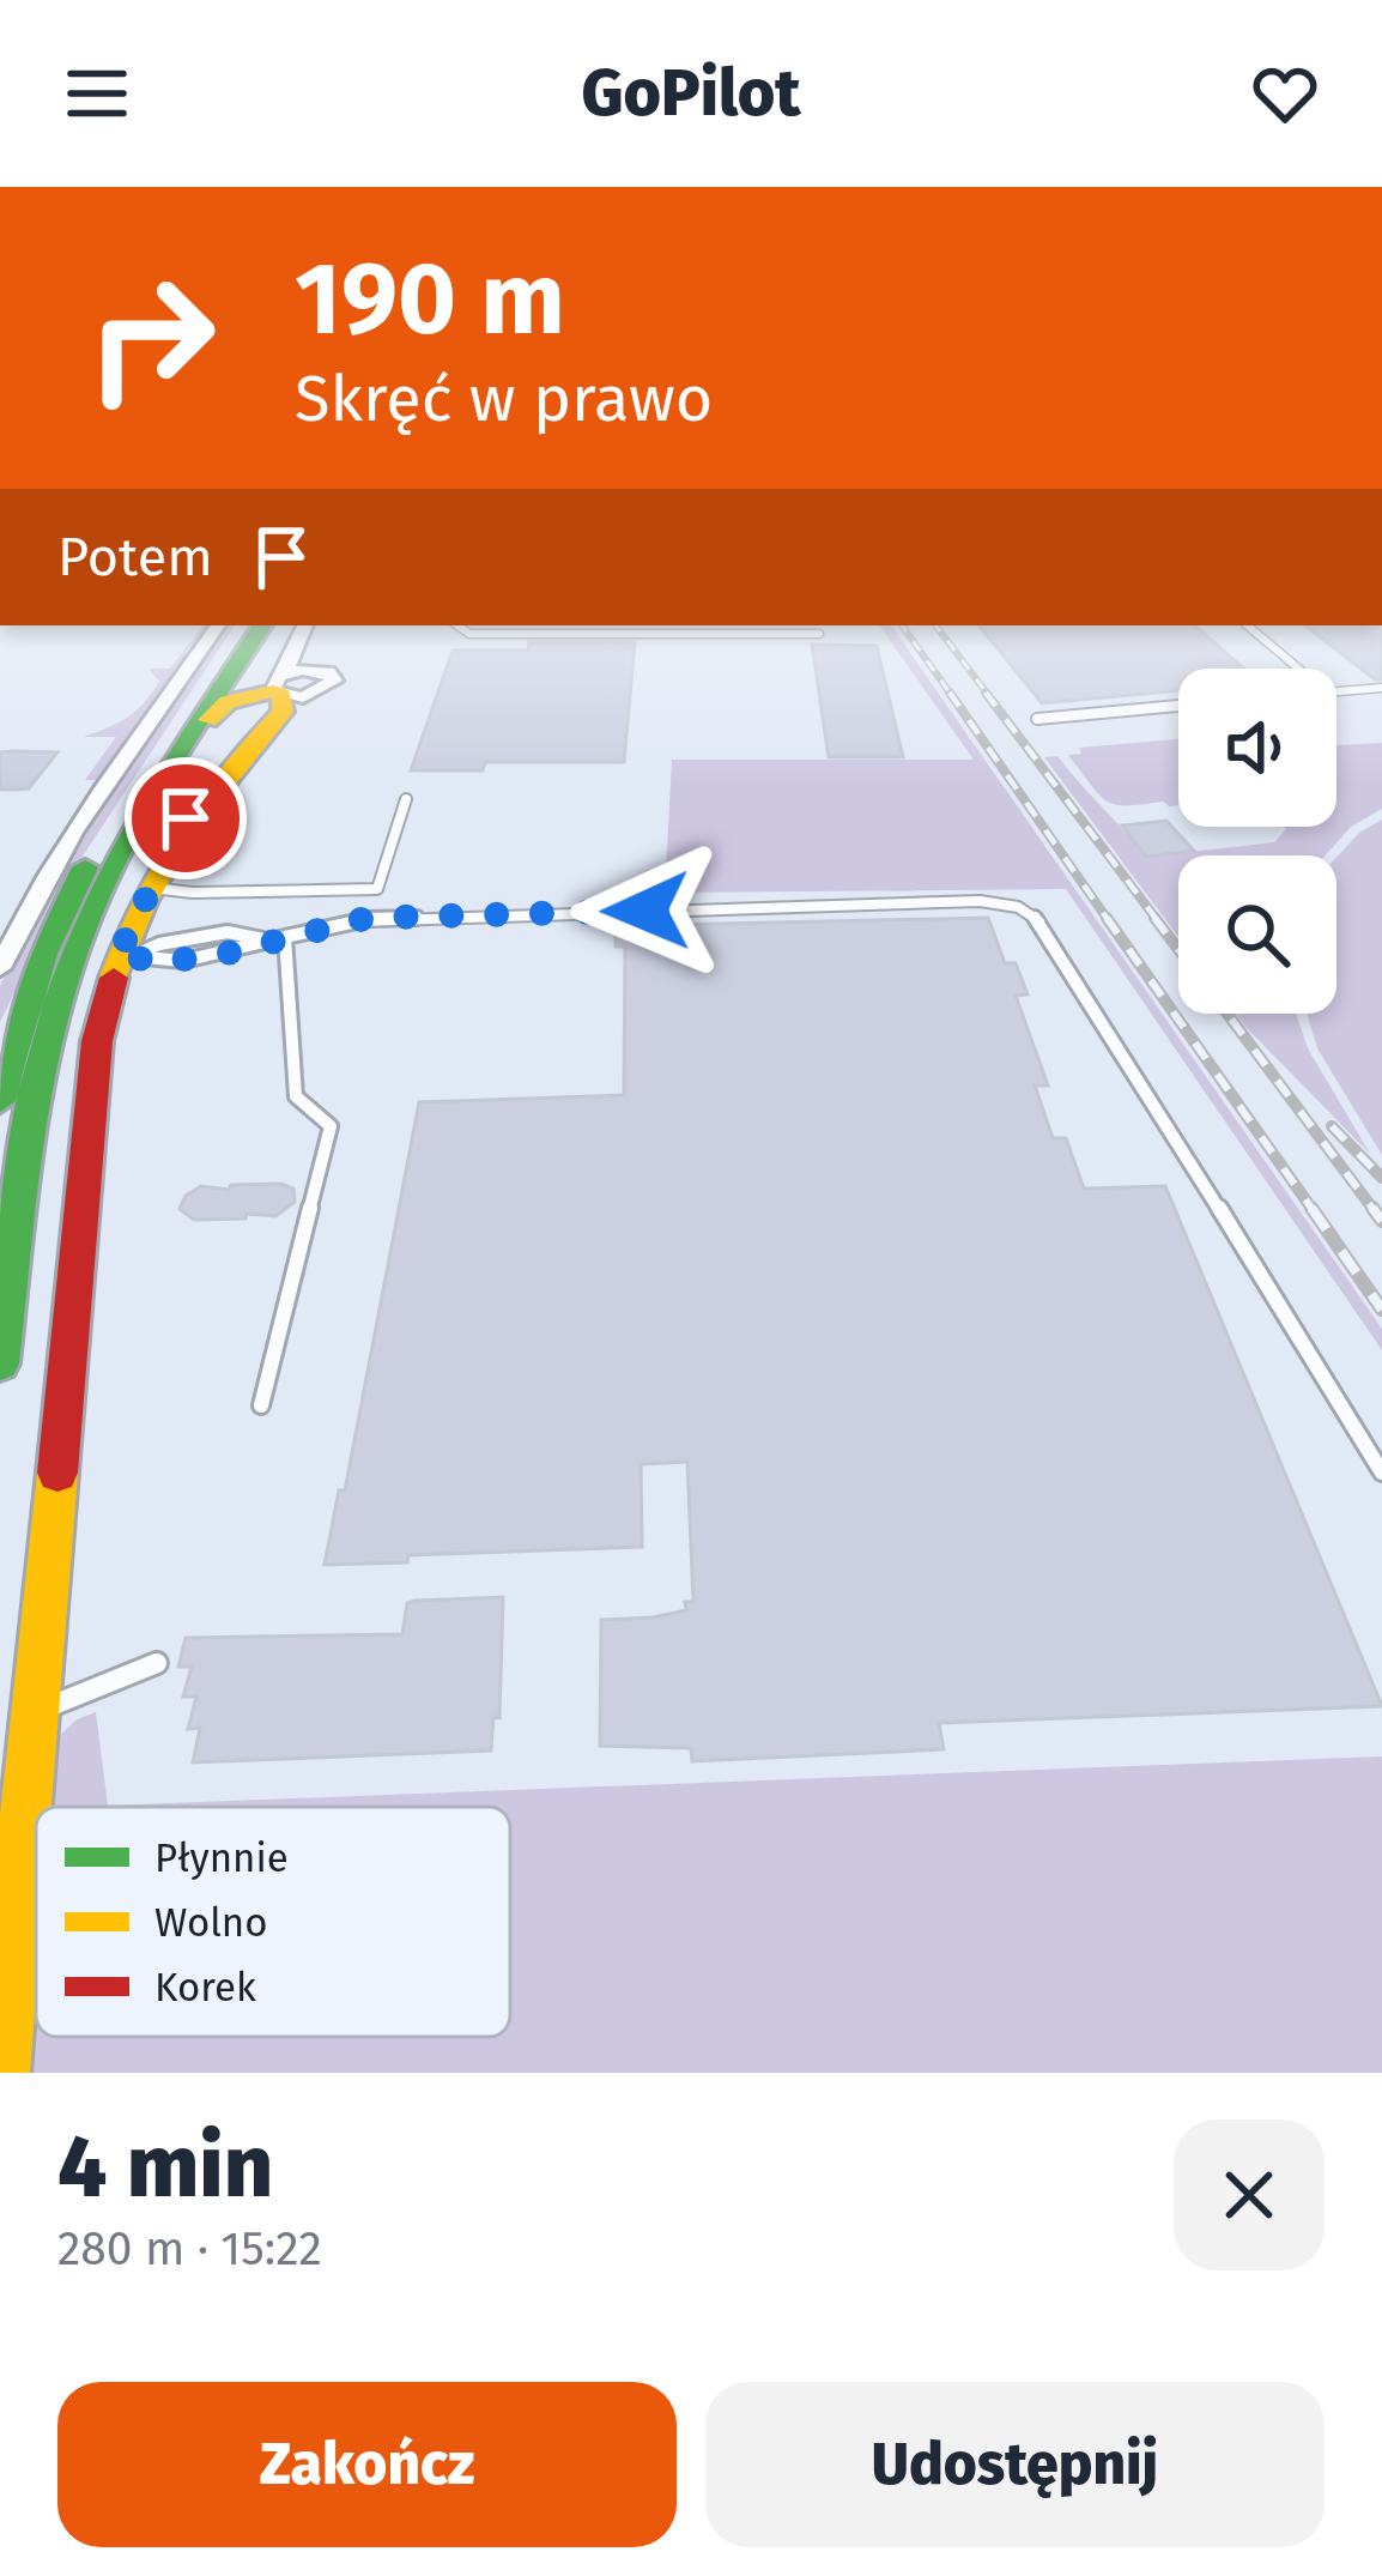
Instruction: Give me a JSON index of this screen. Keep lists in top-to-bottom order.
{
  "legend": ["Płynnie", "Wolno", "Korek"],
  "page": {
    "header": "GoPilot",
    "turn": ["190 m", "Skręć w prawo"],
    "then": "Potem",
    "heading": ["4 min", "280 m · 15:22"],
    "buttons": ["Zakończ", "Udostępnij"]
  }
}
